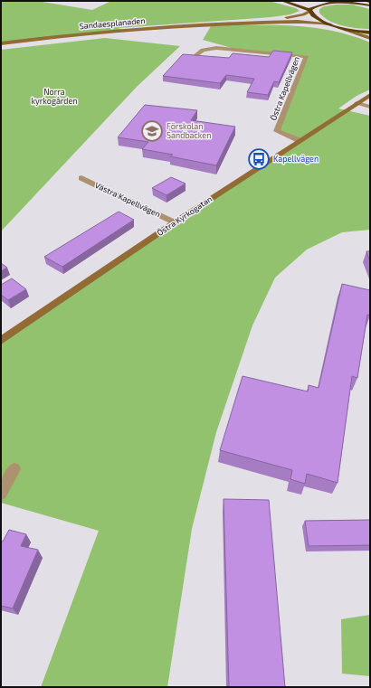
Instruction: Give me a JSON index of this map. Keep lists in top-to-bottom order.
{
  "streets": {
    "main road": ["Sandaesplanaden", "Östra Kyrkogatan"],
    "street": ["Östra Kapellvägen", "Västra Kapellvägen"]
  },
  "crossings": [
    ["Östra Kapellvägen", "Östra Kyrkogatan"],
    ["Västra Kapellvägen", "Östra Kyrkogatan"]
  ],
  "parks": ["Norra kyrkogården"],
  "places": {
    "school or university": ["Förskolan Sandbacken"],
    "bus stop": ["Kapellvägen"]
  }
}
